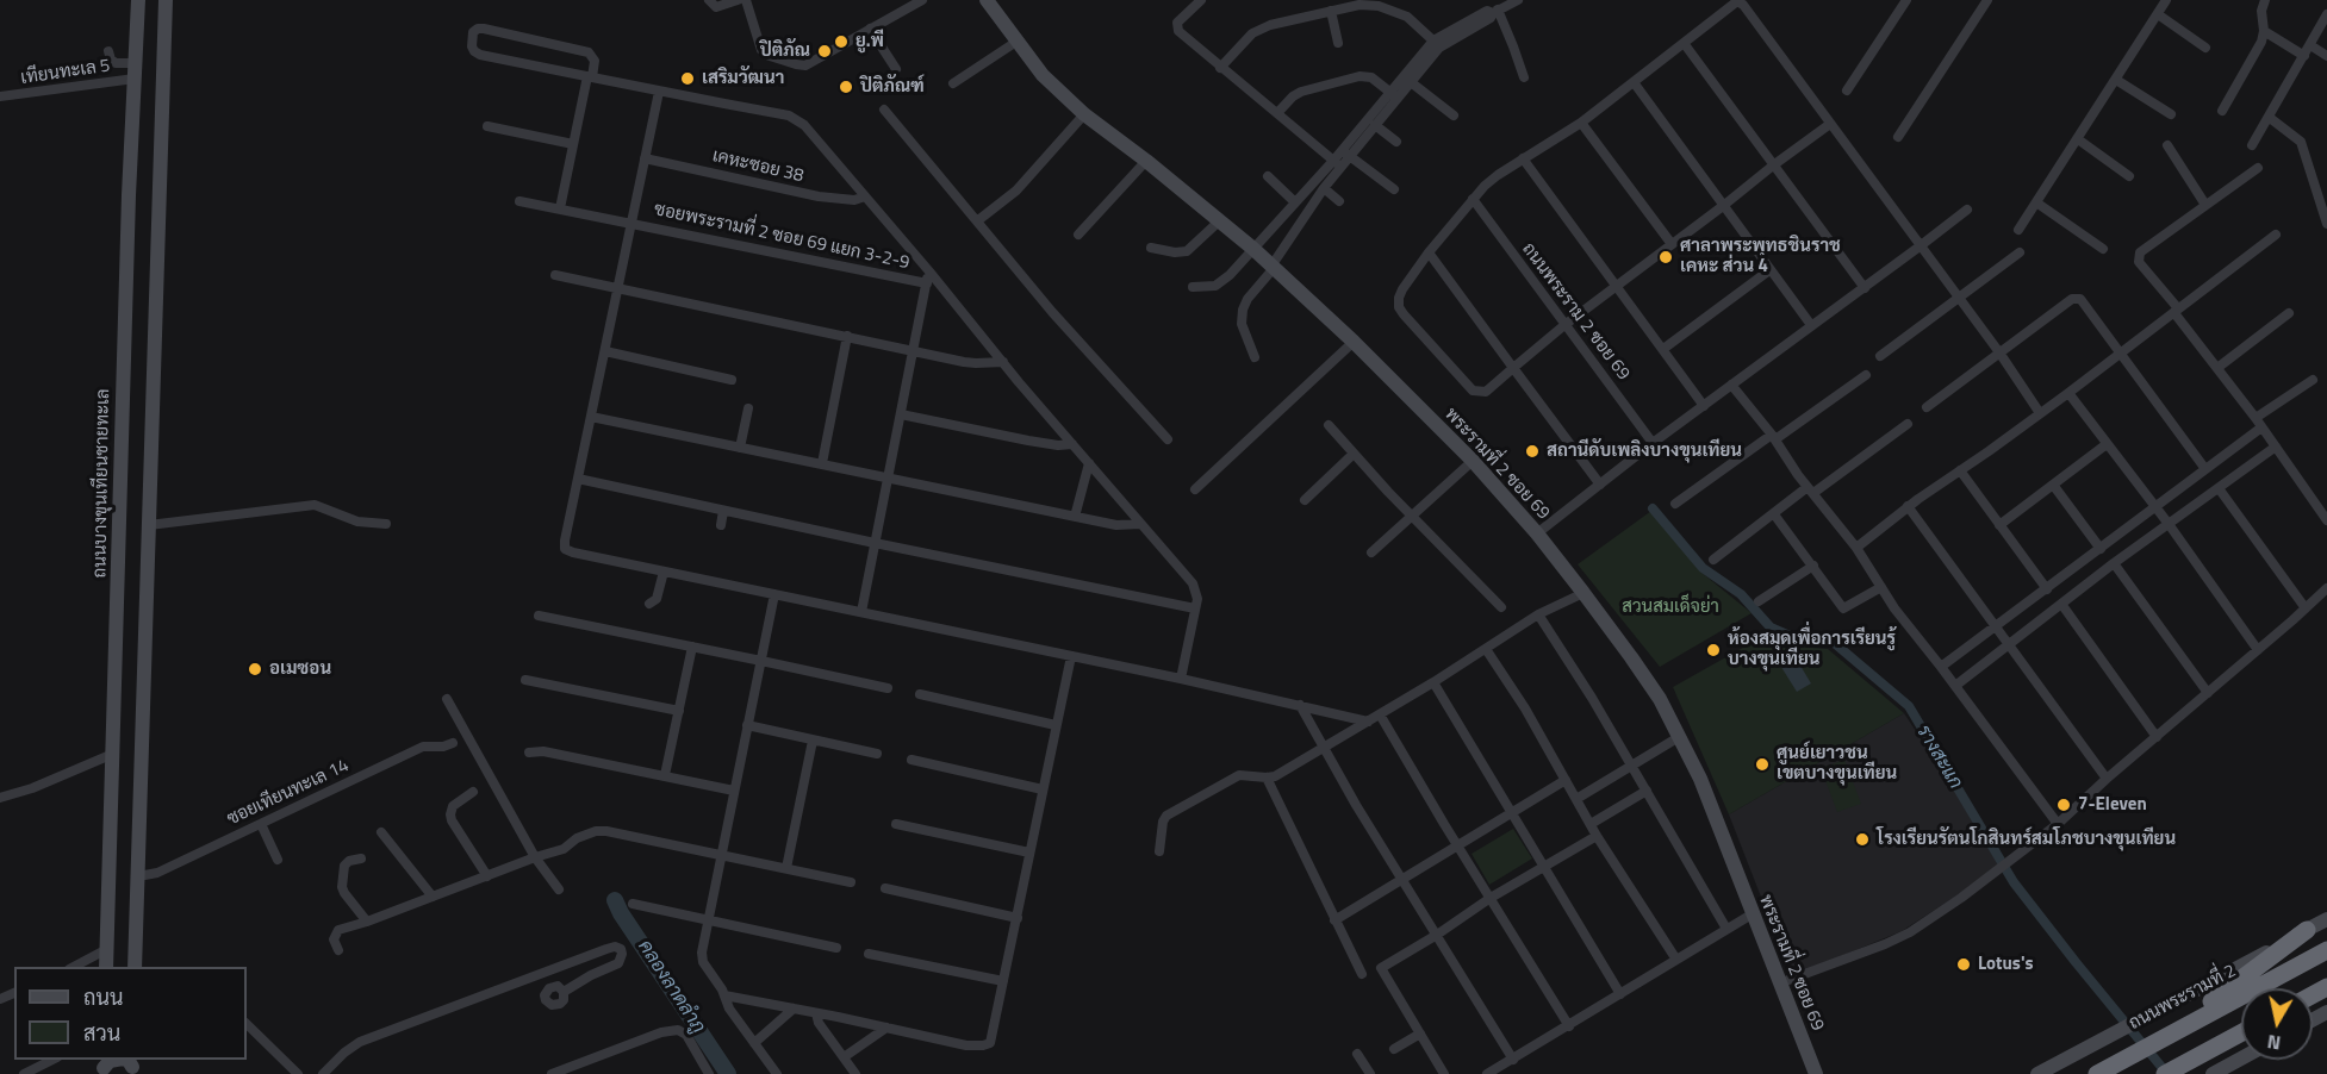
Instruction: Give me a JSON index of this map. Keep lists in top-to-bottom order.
{
  "streets": {
    "highway": ["ถนนพระรามที่ 2"],
    "main road": ["พระรามที่ 2 ซอย 69", "ถนนบางขุนเทียนชายทะเล"],
    "street": [
      "เทียนทะเล 5",
      "เคหะซอย 38",
      "ซอยพระรามที่ 2 ซอย 69 แยก 3-2-9",
      "ถนนพระราม 2 ซอย 69",
      "ซอยเทียนทะเล 14"
    ]
  },
  "crossings": [
    ["เทียนทะเล 5", "ถนนบางขุนเทียนชายทะเล"]
  ],
  "water": ["รางสะแก", "คลองลาดลำภู"],
  "parks": ["สวนสมเด็จย่า"],
  "places": [
    "ยู.พี",
    "ปิติภัณ",
    "เสริมวัฒนา",
    "ปิติภัณฑ์",
    "ศาลาพระพุทธชินราช เคหะ ส่วน 4",
    "สถานีดับเพลิงบางขุนเทียน",
    "ห้องสมุดเพื่อการเรียนรู้ บางขุนเทียน",
    "อเมซอน",
    "ศูนย์เยาวชน เขตบางขุนเทียน",
    "7-Eleven",
    "โรงเรียนรัตนโกสินทร์สมโภชบางขุนเทียน",
    "Lotus's"
  ],
  "legend": ["ถนน", "สวน"],
  "north": "bottom"
}
